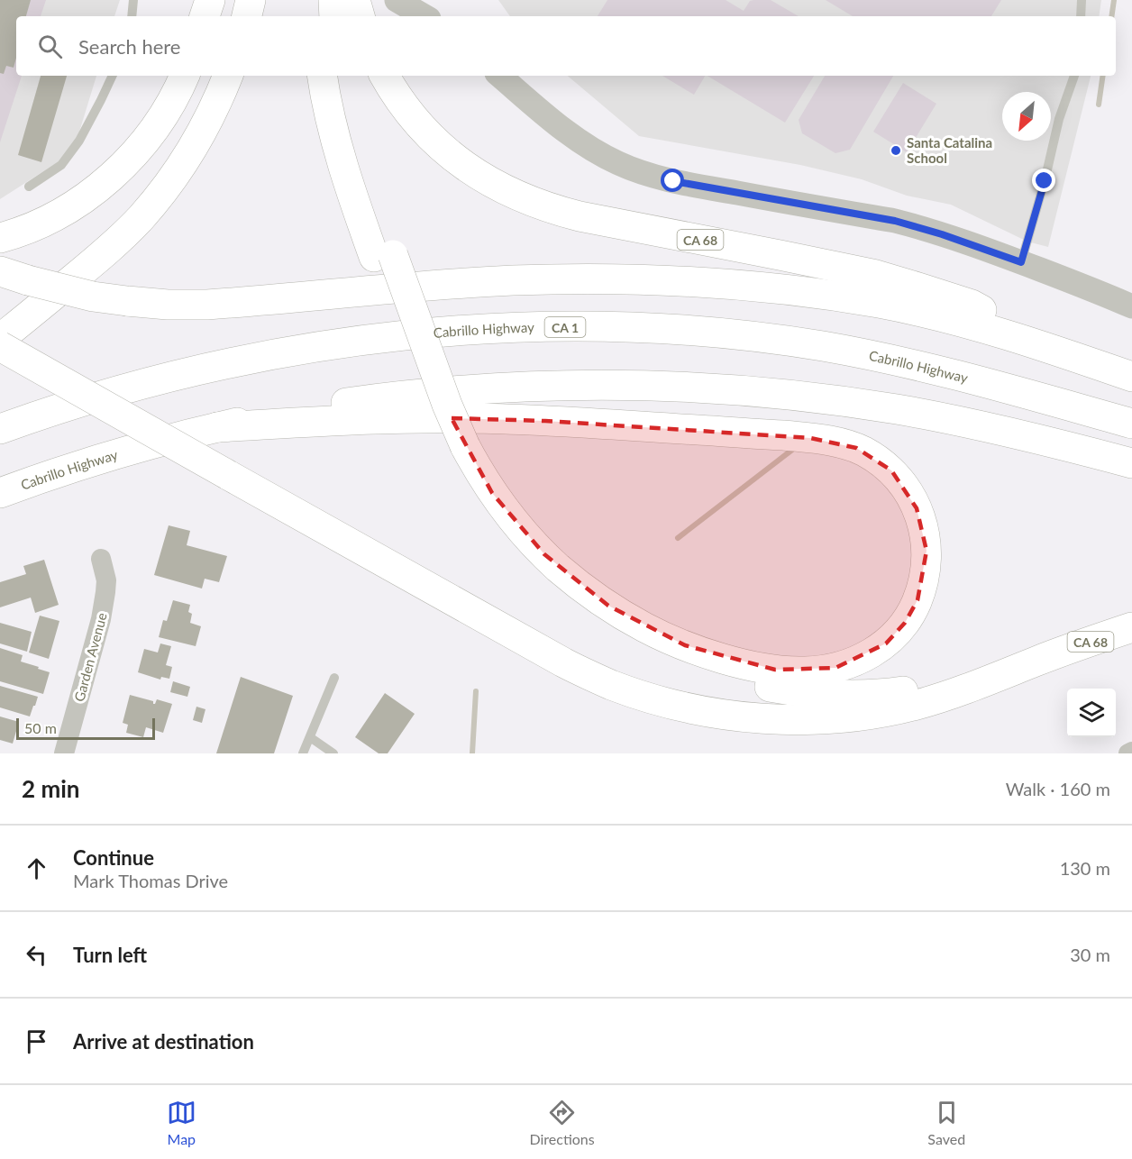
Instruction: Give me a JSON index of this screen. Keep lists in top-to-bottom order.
{
  "streets": {
    "highway": ["CA 68", "CA 1", "Cabrillo Highway"],
    "street": ["Garden Avenue"]
  },
  "places": ["Santa Catalina School"],
  "scale_bar": "50 m",
  "north": "bottom left",
  "page": {
    "search": "Search here",
    "scale": "50 m",
    "heading": ["2 min", "Walk · 160 m"],
    "list": [
      ["Continue", "Mark Thomas Drive", "130 m"],
      ["Turn left", "30 m"],
      "Arrive at destination"
    ],
    "nav": ["Map", "Directions", "Saved"]
  }
}
